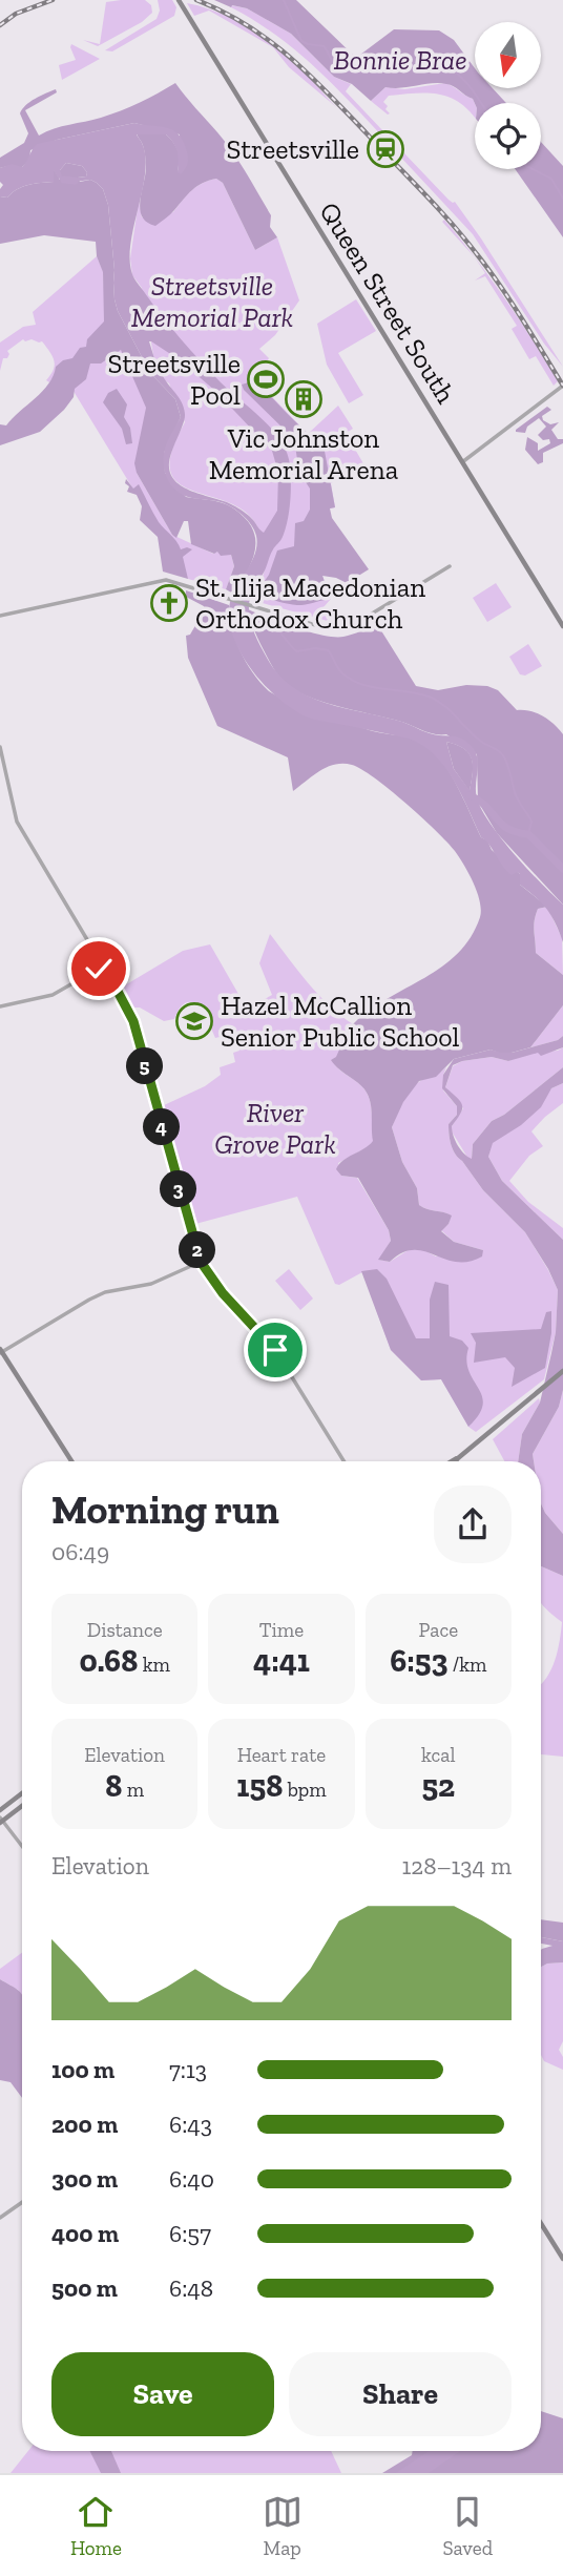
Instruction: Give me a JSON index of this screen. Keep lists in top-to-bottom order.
{
  "streets": {
    "main road": ["Queen Street South"]
  },
  "parks": ["Bonnie Brae", "Streetsville Memorial Park", "River Grove Park"],
  "places": {
    "station": ["Streetsville"],
    "sports": ["Streetsville Pool"],
    "building": ["Vic Johnston Memorial Arena"],
    "church": ["St. Ilija Macedonian Orthodox Church"],
    "school or university": ["Hazel McCallion Senior Public School"]
  },
  "north": "bottom",
  "page": {
    "pins": [
      "5",
      "4",
      "3",
      "2"
    ],
    "heading": ["Morning run", "06:49"],
    "stats": [
      ["Distance", "0.68 km"],
      ["Time", "4:41"],
      ["Pace", "6:53 /km"],
      ["Elevation", "8 m"],
      ["Heart rate", "158 bpm"],
      ["kcal", "52"]
    ],
    "chart": ["Elevation", "128–134 m"],
    "list": [
      {
        "name": "100 m",
        "note": "7:13"
      },
      {
        "name": "200 m",
        "note": "6:43"
      },
      {
        "name": "300 m",
        "note": "6:40"
      },
      {
        "name": "400 m",
        "note": "6:57"
      },
      {
        "name": "500 m",
        "note": "6:48"
      }
    ],
    "buttons": ["Save", "Share"],
    "tabs": ["Home", "Map", "Saved"]
  }
}
